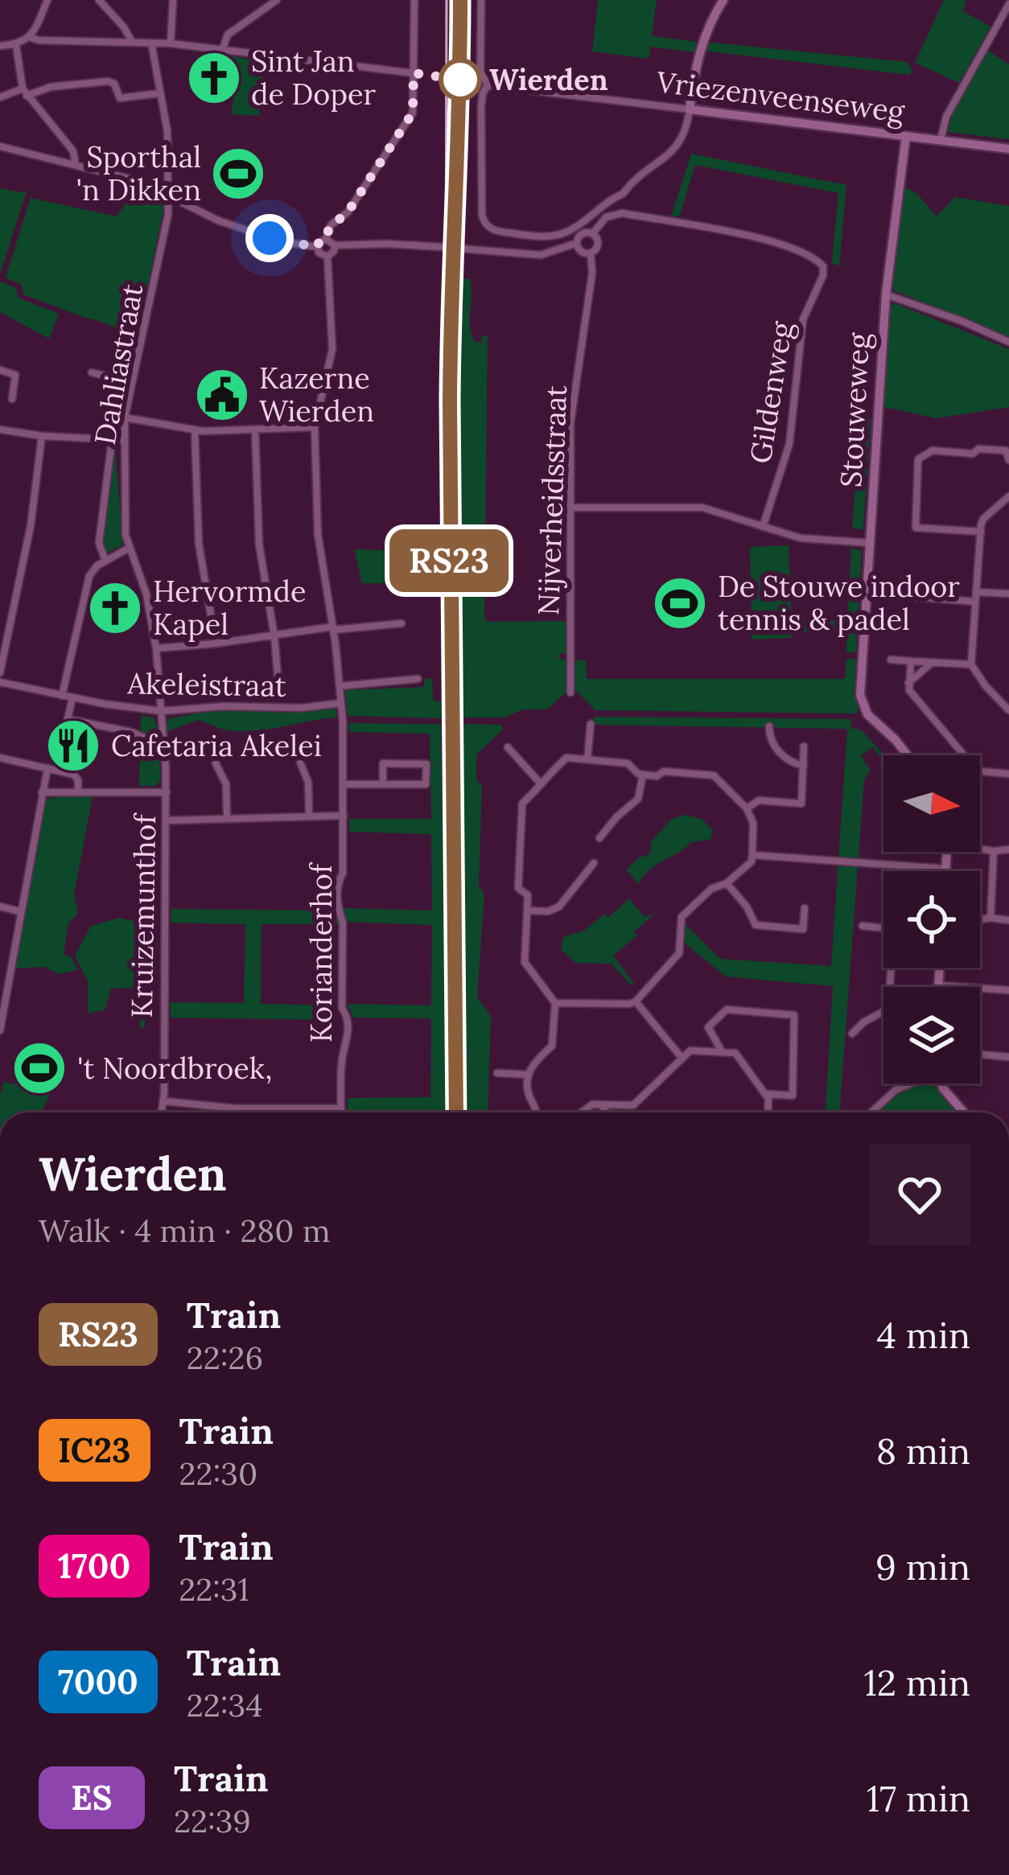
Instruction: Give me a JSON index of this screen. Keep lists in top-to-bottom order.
{
  "streets": {
    "main road": ["Vriezenveenseweg", "Stouweweg"],
    "street": [
      "Dahliastraat",
      "Gildenweg",
      "Nijverheidsstraat",
      "Akeleistraat",
      "Kruizemunthof",
      "Korianderhof"
    ]
  },
  "crossings": [
    ["Vriezenveenseweg", "Stouweweg"],
    ["Dahliastraat", "Akeleistraat"],
    ["Dahliastraat", "Kruizemunthof"],
    ["Akeleistraat", "Kruizemunthof"],
    ["Akeleistraat", "Korianderhof"]
  ],
  "places": {
    "church": ["Sint Jan de Doper", "Hervormde Kapel"],
    "other": ["Wierden"],
    "sports": ["Sporthal 'n Dikken", "De Stouwe indoor tennis & padel", "'t Noordbroek,"],
    "public building": ["Kazerne Wierden"],
    "restaurant": ["Cafetaria Akelei"]
  },
  "north": "right",
  "page": {
    "on_map": "RS23",
    "heading": ["Wierden", "Walk · 4 min · 280 m"],
    "list": [
      {
        "mark": "RS23",
        "name": "Train",
        "note": "22:26",
        "value": "4 min"
      },
      {
        "mark": "IC23",
        "name": "Train",
        "note": "22:30",
        "value": "8 min"
      },
      {
        "mark": "1700",
        "name": "Train",
        "note": "22:31",
        "value": "9 min"
      },
      {
        "mark": "7000",
        "name": "Train",
        "note": "22:34",
        "value": "12 min"
      },
      {
        "mark": "ES",
        "name": "Train",
        "note": "22:39",
        "value": "17 min"
      }
    ]
  }
}
